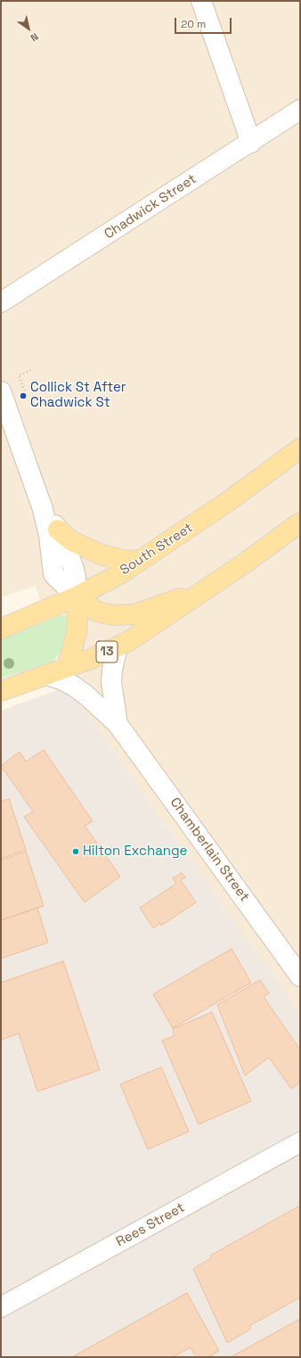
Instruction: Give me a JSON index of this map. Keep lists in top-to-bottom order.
{
  "streets": {
    "main road": ["South Street", "13"],
    "street": ["Chadwick Street", "Chamberlain Street", "Rees Street"]
  },
  "crossings": [
    ["13", "Chamberlain Street"]
  ],
  "places": ["Collick St After Chadwick St", "Hilton Exchange"],
  "scale_bar": "20 m",
  "north": "bottom right"
}
